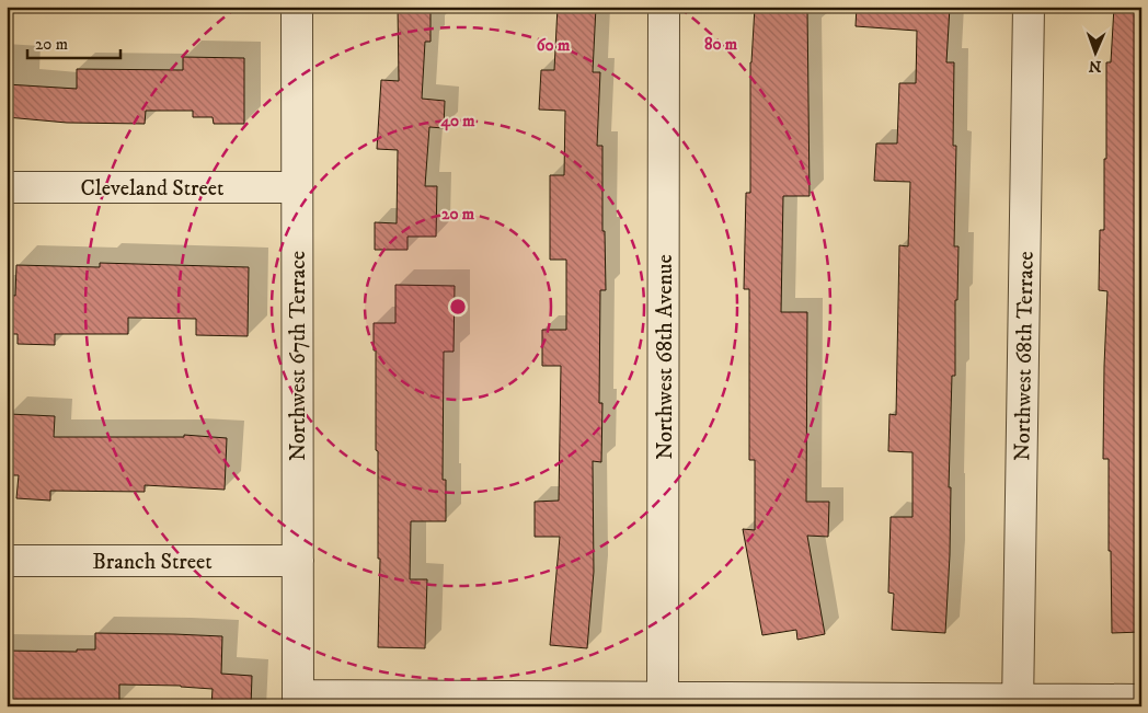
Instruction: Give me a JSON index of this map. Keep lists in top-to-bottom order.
{
  "streets": {
    "street": [
      "Cleveland Street",
      "Northwest 67th Terrace",
      "Northwest 68th Terrace",
      "Northwest 68th Avenue",
      "Branch Street"
    ]
  },
  "crossings": [
    ["Cleveland Street", "Northwest 67th Terrace"],
    ["Northwest 67th Terrace", "Branch Street"]
  ],
  "scale_bar": "20 m",
  "north": "bottom",
  "rings": [
    "80 m",
    "60 m",
    "40 m",
    "20 m"
  ]
}
